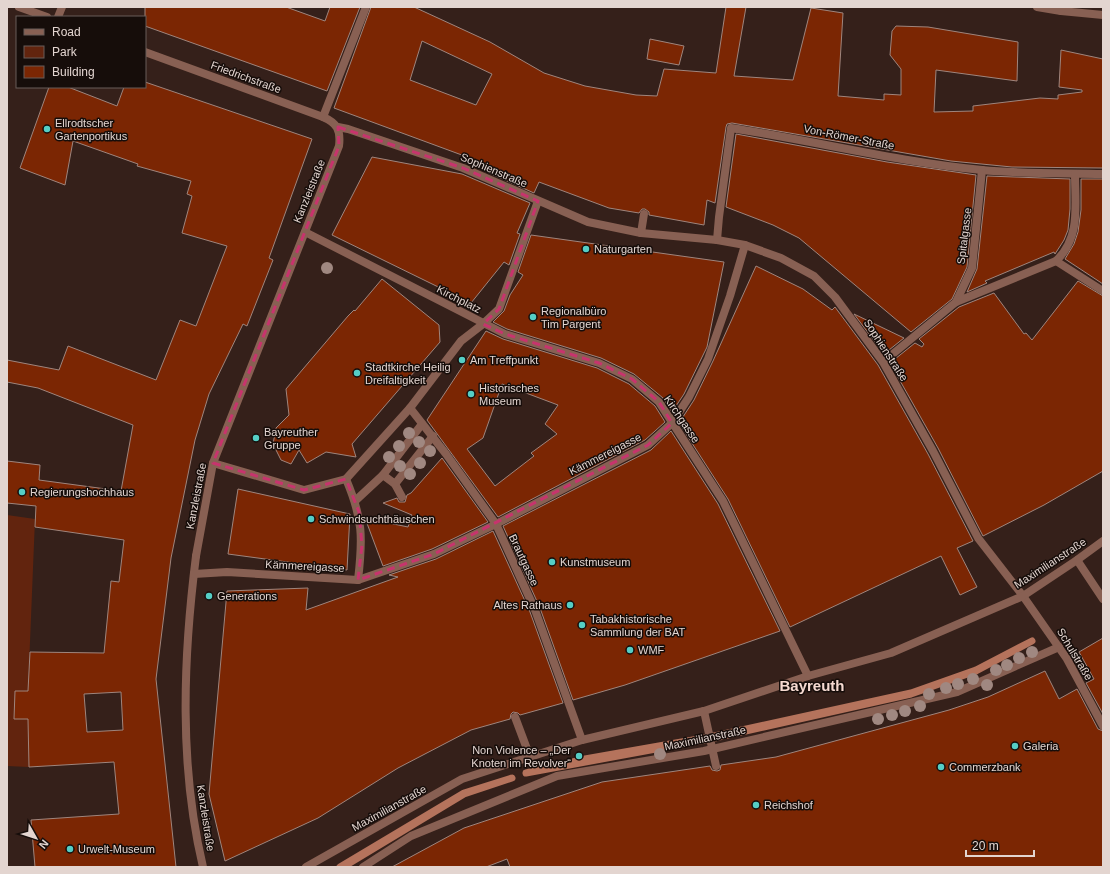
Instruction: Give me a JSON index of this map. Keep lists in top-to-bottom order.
{
  "streets": {
    "street": [
      "Friedrichstraße",
      "Von-Römer-Straße",
      "Sophienstraße",
      "Kanzleistraße",
      "Spitalgasse",
      "Kirchplatz",
      "Kirchgasse",
      "Kämmereigasse",
      "Brautgasse",
      "Maximilianstraße",
      "Schulstraße"
    ]
  },
  "crossings": [
    ["Friedrichstraße", "Sophienstraße"],
    ["Friedrichstraße", "Kanzleistraße"],
    ["Von-Römer-Straße", "Sophienstraße"],
    ["Von-Römer-Straße", "Spitalgasse"],
    ["Sophienstraße", "Kanzleistraße"],
    ["Sophienstraße", "Spitalgasse"],
    ["Sophienstraße", "Kämmereigasse"],
    ["Sophienstraße", "Maximilianstraße"],
    ["Sophienstraße", "Schulstraße"],
    ["Kanzleistraße", "Kirchplatz"],
    ["Kanzleistraße", "Kämmereigasse"],
    ["Kirchplatz", "Kirchgasse"],
    ["Kirchplatz", "Brautgasse"],
    ["Kirchgasse", "Kämmereigasse"],
    ["Kirchgasse", "Maximilianstraße"],
    ["Kämmereigasse", "Brautgasse"],
    ["Brautgasse", "Maximilianstraße"],
    ["Maximilianstraße", "Schulstraße"]
  ],
  "districts": ["Bayreuth"],
  "places": [
    "Ellrodtscher Gartenportikus",
    "Naturgarten",
    "Regionalbüro Tim Pargent",
    "Am Treffpunkt",
    "Stadtkirche Heilig Dreifaltigkeit",
    "Historisches Museum",
    "Bayreuther Gruppe",
    "Regierungshochhaus",
    "Schwindsuchthäuschen",
    "Kunstmuseum",
    "Generations",
    "Altes Rathaus",
    "Tabakhistorische Sammlung der BAT",
    "WMF",
    "Galeria",
    "Non Violence – „Der Knoten im Revolver“",
    "Commerzbank",
    "Reichshof",
    "Urwelt-Museum"
  ],
  "legend": ["Road", "Park", "Building"],
  "scale_bar": "20 m",
  "north": "bottom right"
}
